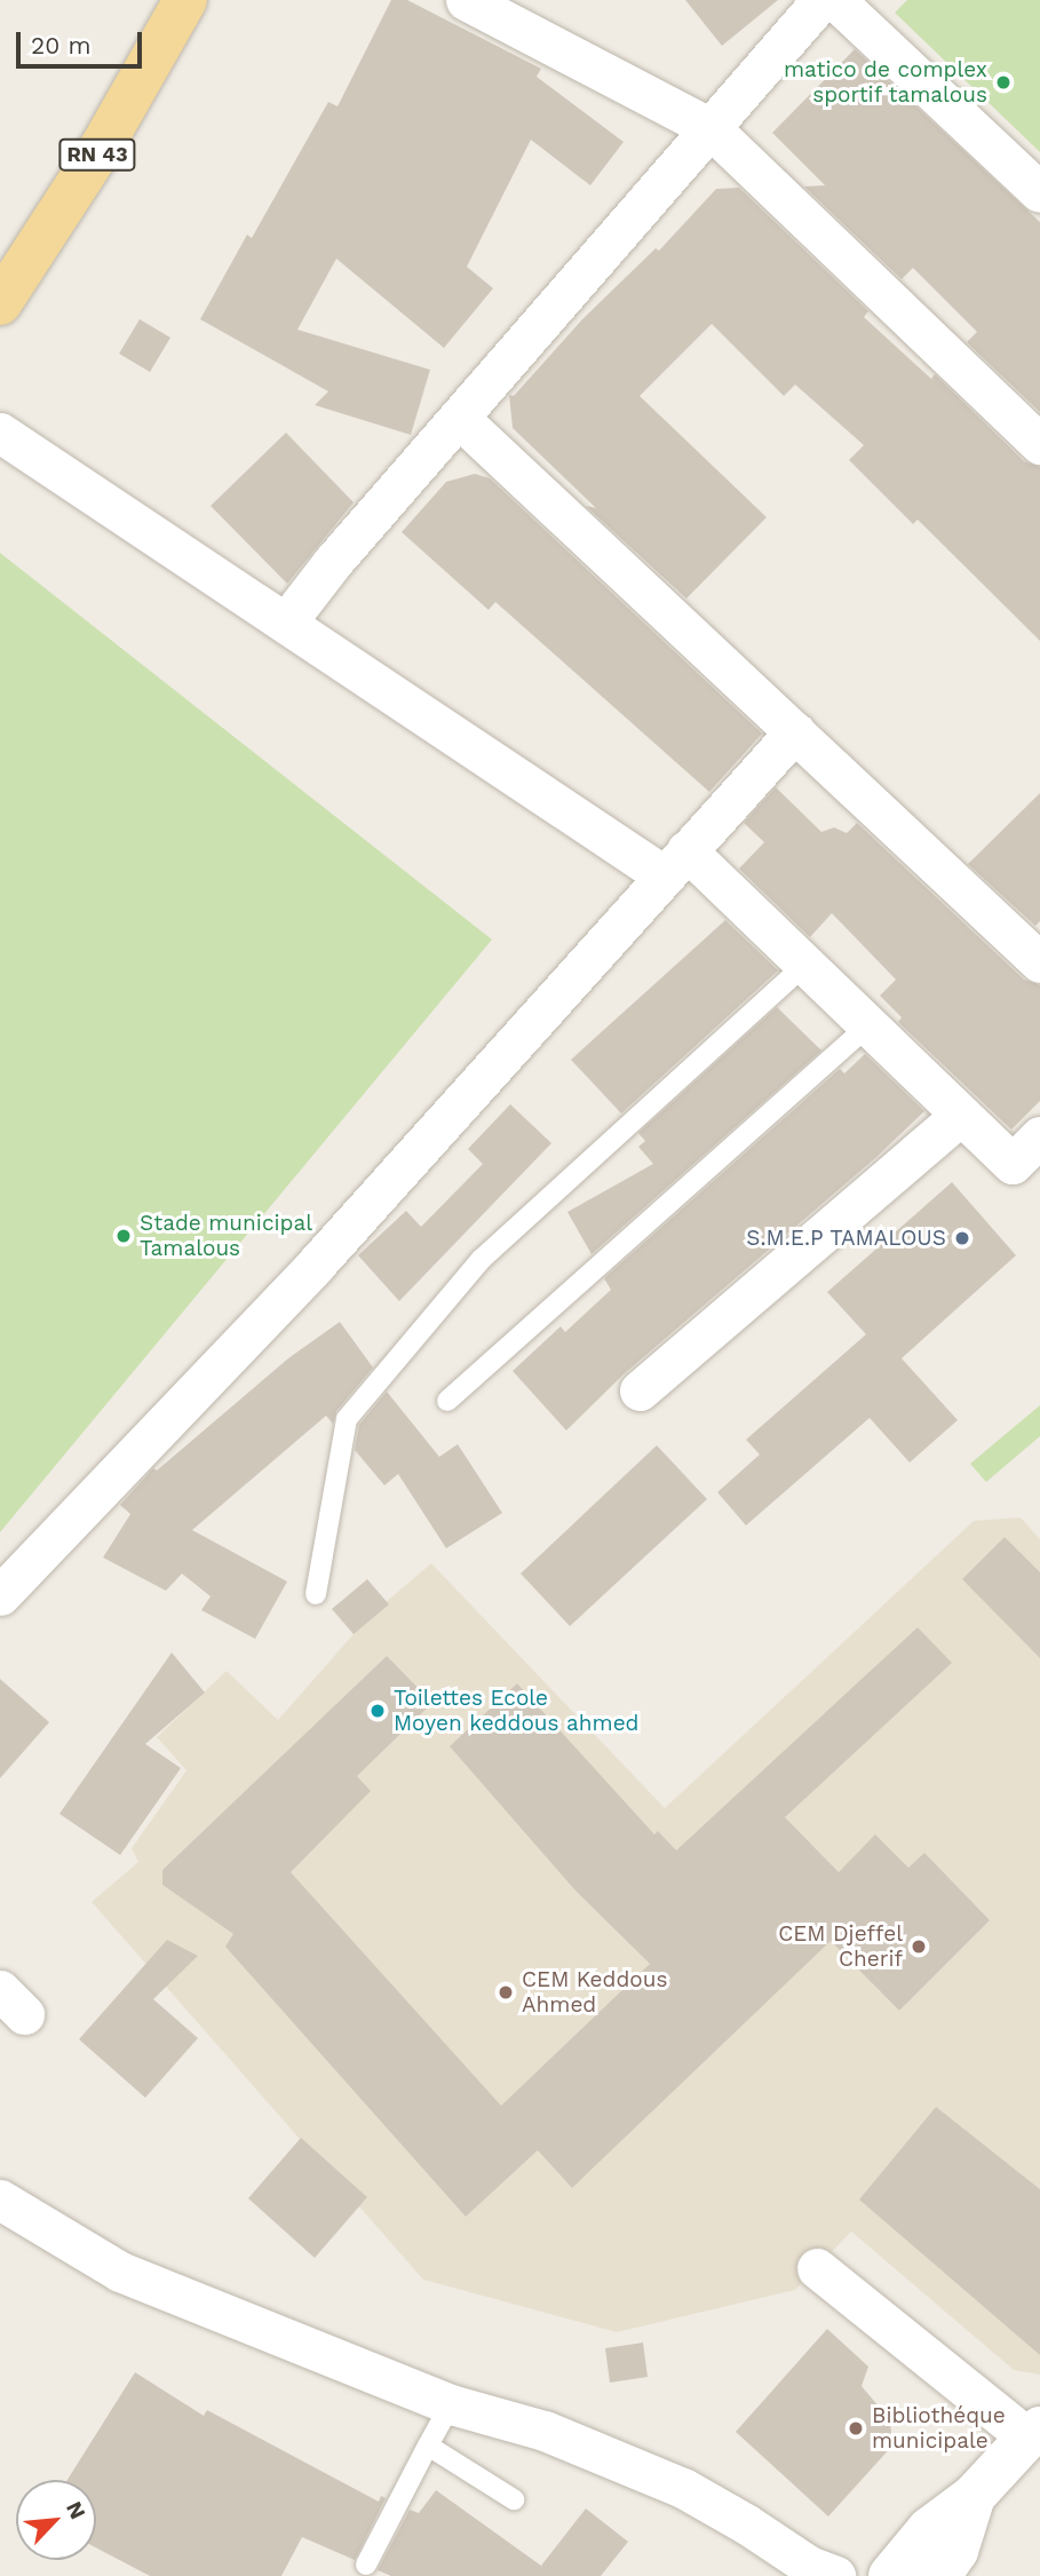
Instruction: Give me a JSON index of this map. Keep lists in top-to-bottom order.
{
  "streets": {
    "main road": ["RN 43"]
  },
  "places": [
    "matico de complex sportif tamalous",
    "Stade municipal Tamalous",
    "S.M.E.P TAMALOUS",
    "Toilettes Ecole Moyen keddous ahmed",
    "CEM Djeffel Cherif",
    "CEM Keddous Ahmed",
    "Bibliothéque municipale"
  ],
  "scale_bar": "20 m",
  "north": "top right"
}
